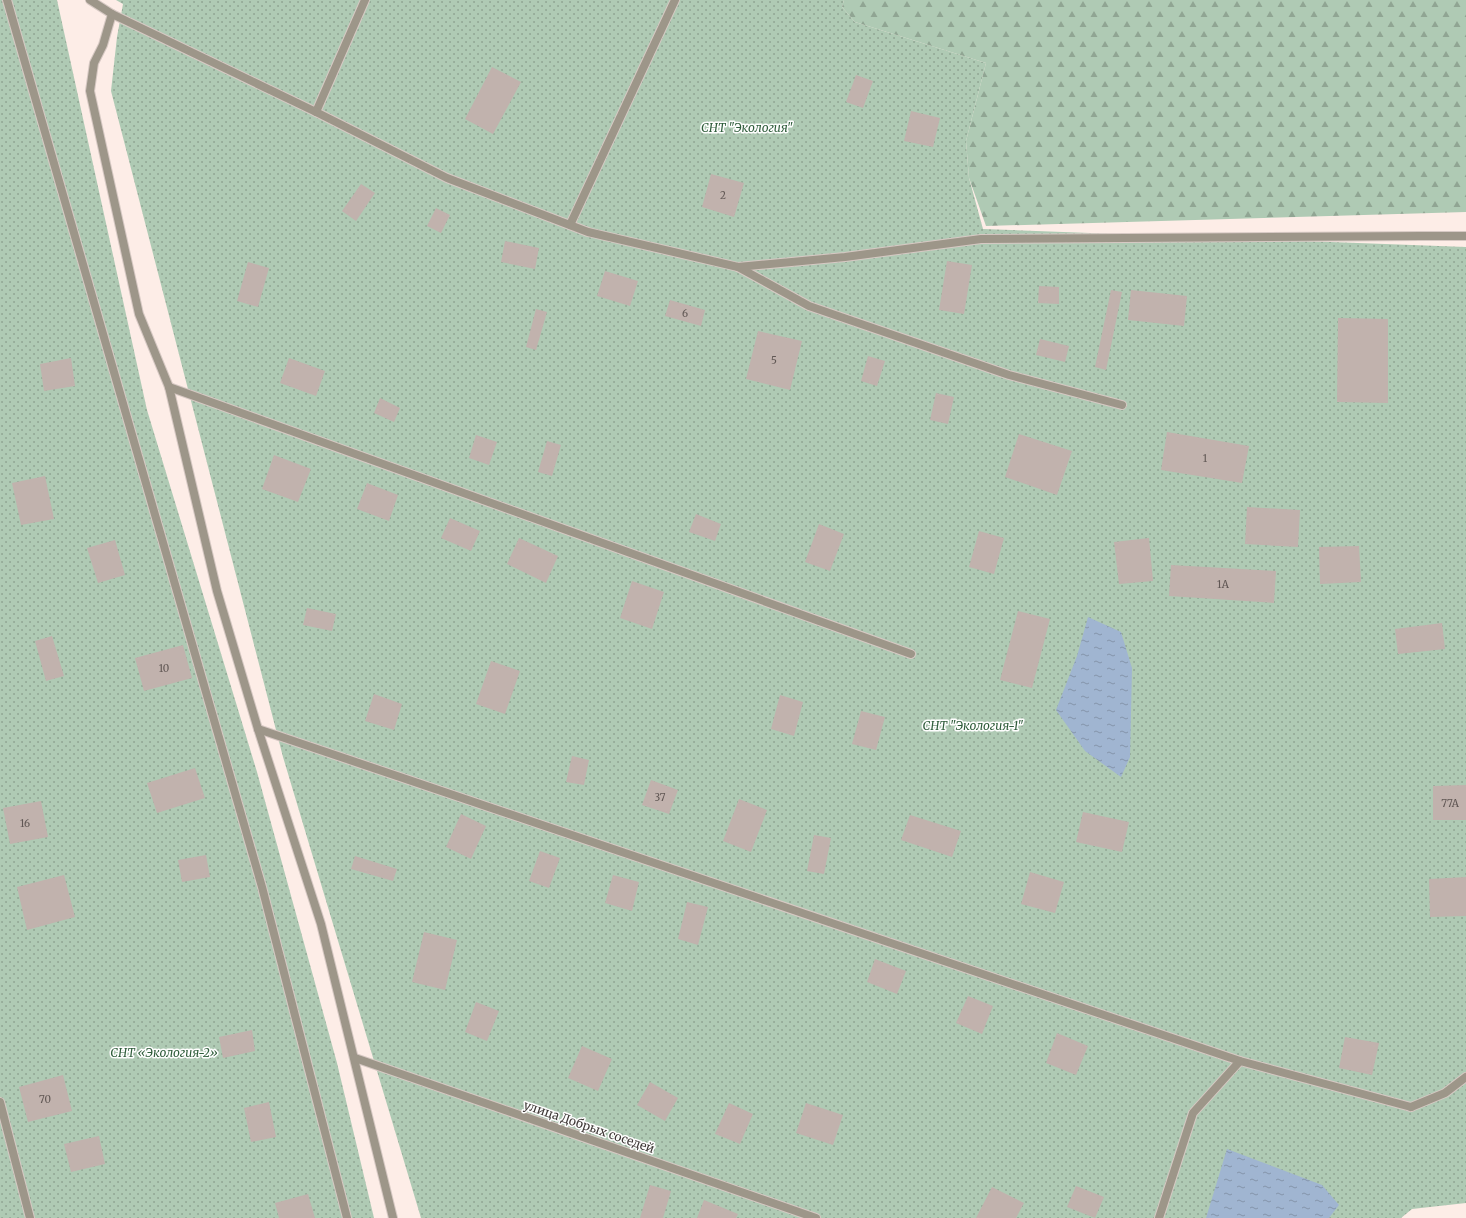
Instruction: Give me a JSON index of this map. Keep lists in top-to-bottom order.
{
  "streets": {
    "street": ["улица Добрых соседей"]
  },
  "parks": ["СНТ \"Экология\"", "СНТ \"Экология-1\"", "СНТ «Экология-2»"],
  "house_numbers": [
    "2",
    "6",
    "5",
    "1",
    "1А",
    "10",
    "37",
    "77А",
    "16",
    "70"
  ]
}
